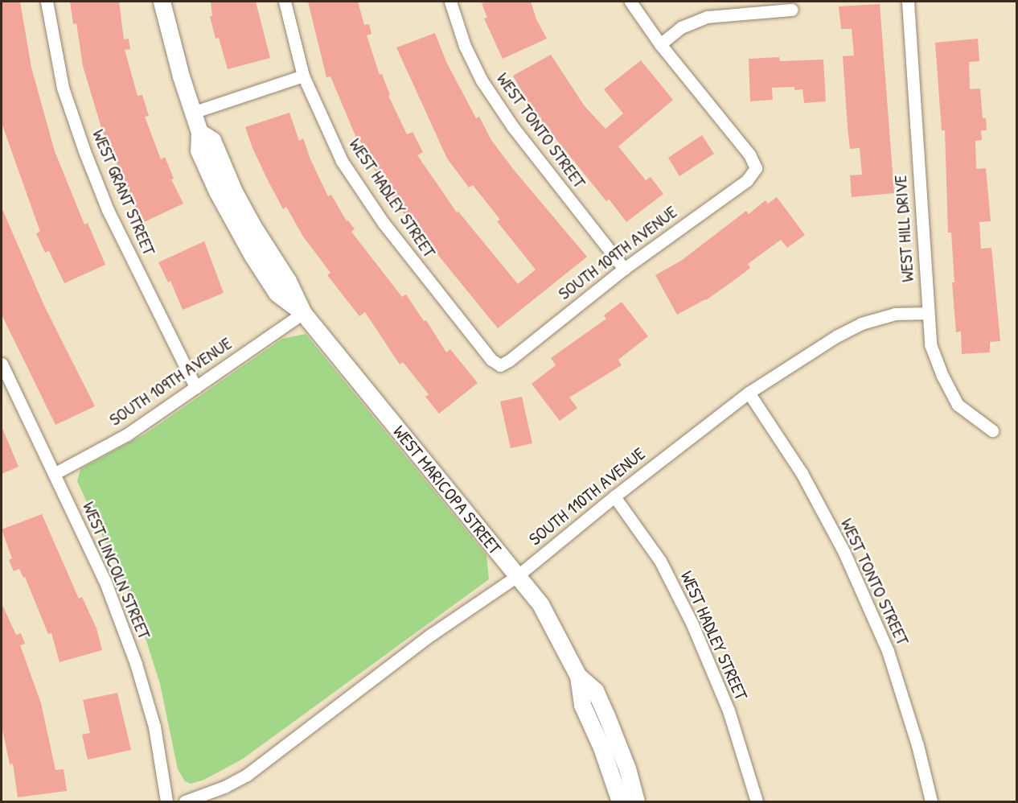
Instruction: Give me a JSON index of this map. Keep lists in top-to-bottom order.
{
  "streets": {
    "street": [
      "WEST TONTO STREET",
      "WEST GRANT STREET",
      "WEST HADLEY STREET",
      "WEST HILL DRIVE",
      "SOUTH 109TH AVENUE",
      "WEST MARICOPA STREET",
      "SOUTH 110TH AVENUE",
      "WEST LINCOLN STREET"
    ]
  },
  "crossings": [
    ["WEST TONTO STREET", "SOUTH 109TH AVENUE"],
    ["WEST TONTO STREET", "SOUTH 110TH AVENUE"],
    ["WEST GRANT STREET", "SOUTH 109TH AVENUE"],
    ["WEST HADLEY STREET", "SOUTH 109TH AVENUE"],
    ["WEST HADLEY STREET", "SOUTH 110TH AVENUE"],
    ["WEST HILL DRIVE", "SOUTH 110TH AVENUE"],
    ["SOUTH 109TH AVENUE", "WEST MARICOPA STREET"],
    ["SOUTH 109TH AVENUE", "WEST LINCOLN STREET"],
    ["WEST MARICOPA STREET", "SOUTH 110TH AVENUE"]
  ]
}
